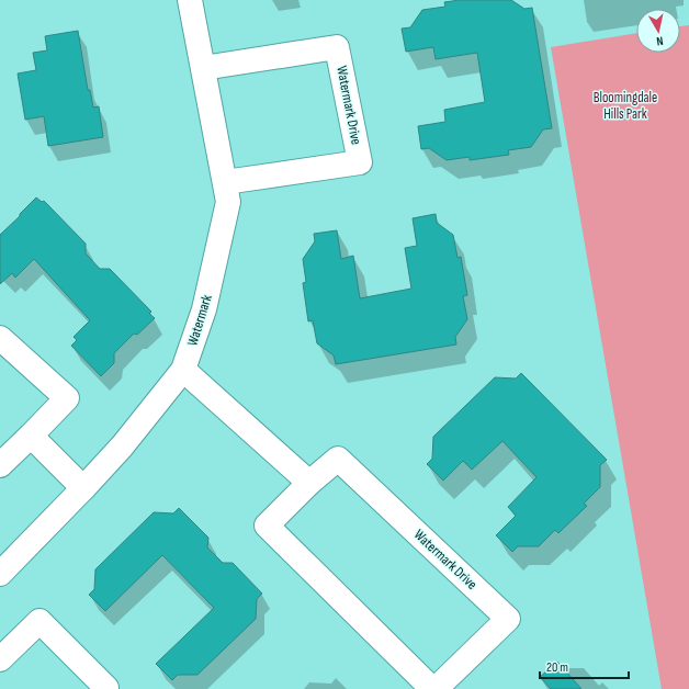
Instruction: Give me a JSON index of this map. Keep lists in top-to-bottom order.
{
  "streets": {
    "street": ["Watermark Drive", "Watermark"]
  },
  "crossings": [
    ["Watermark Drive", "Watermark"]
  ],
  "parks": ["Bloomingdale Hills Park"],
  "scale_bar": "20 m",
  "north": "bottom"
}
